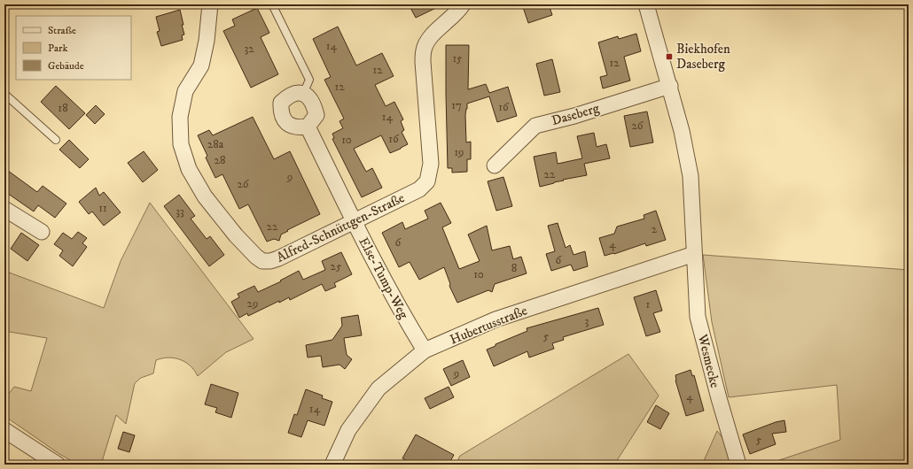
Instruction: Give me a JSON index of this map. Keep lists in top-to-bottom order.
{
  "streets": {
    "street": [
      "Daseberg",
      "Alfred-Schnüttgen-Straße",
      "Else-Tump-Weg",
      "Hubertusstraße",
      "Wesmecke"
    ]
  },
  "crossings": [
    ["Alfred-Schnüttgen-Straße", "Else-Tump-Weg"],
    ["Else-Tump-Weg", "Hubertusstraße"],
    ["Hubertusstraße", "Wesmecke"]
  ],
  "places": {
    "transit": ["Biekhofen Daseberg"]
  },
  "house_numbers": [
    "14",
    "32",
    "15",
    "12",
    "12",
    "12",
    "17",
    "16",
    "18",
    "14",
    "26",
    "16",
    "10",
    "28a",
    "19",
    "28",
    "22",
    "9",
    "26",
    "11",
    "33",
    "22",
    "2",
    "6",
    "4",
    "6",
    "25",
    "8",
    "10",
    "29",
    "1",
    "3",
    "5",
    "9",
    "4",
    "14",
    "5"
  ],
  "legend": ["Straße", "Park", "Gebäude"]
}
